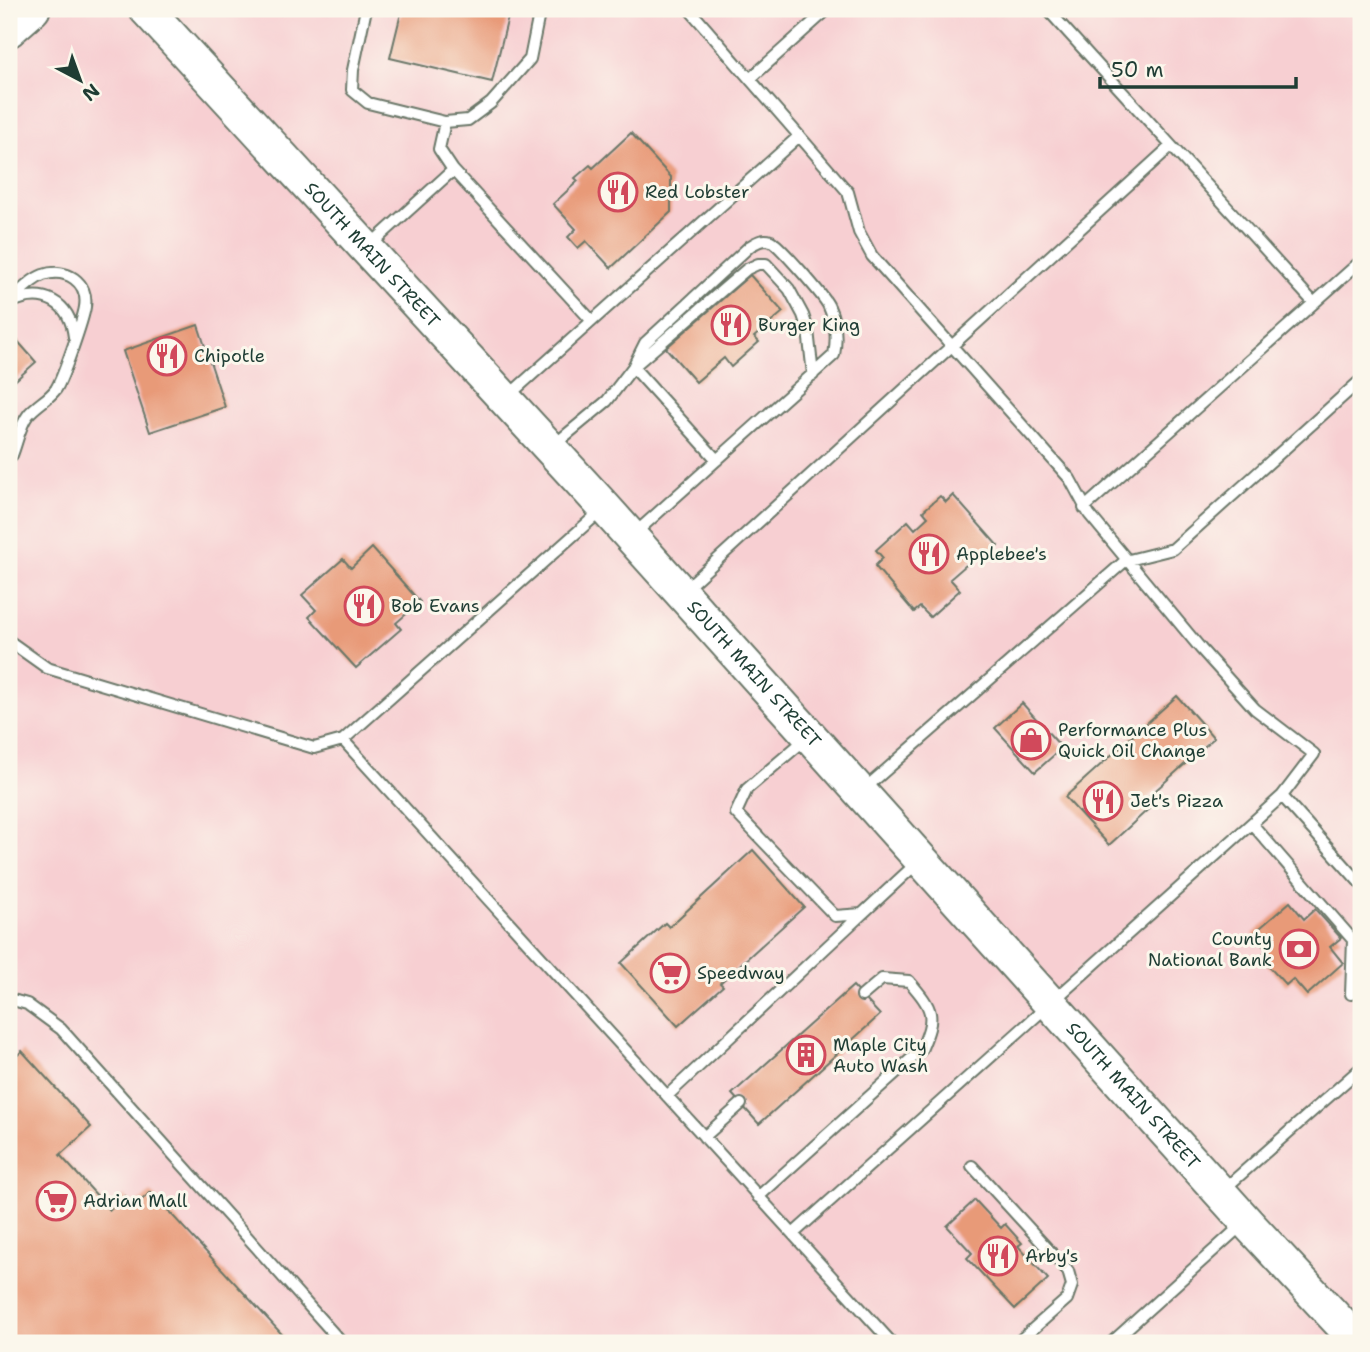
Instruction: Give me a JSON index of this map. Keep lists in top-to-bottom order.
{
  "streets": {
    "main road": ["SOUTH MAIN STREET"]
  },
  "places": {
    "restaurant": [
      "Red Lobster",
      "Burger King",
      "Chipotle",
      "Applebee's",
      "Bob Evans",
      "Jet's Pizza",
      "Arby's"
    ],
    "shop": ["Performance Plus Quick Oil Change"],
    "bank": ["County National Bank"],
    "supermarket": ["Speedway", "Adrian Mall"],
    "building": ["Maple City Auto Wash"]
  },
  "scale_bar": "50 m",
  "north": "bottom right"
}
